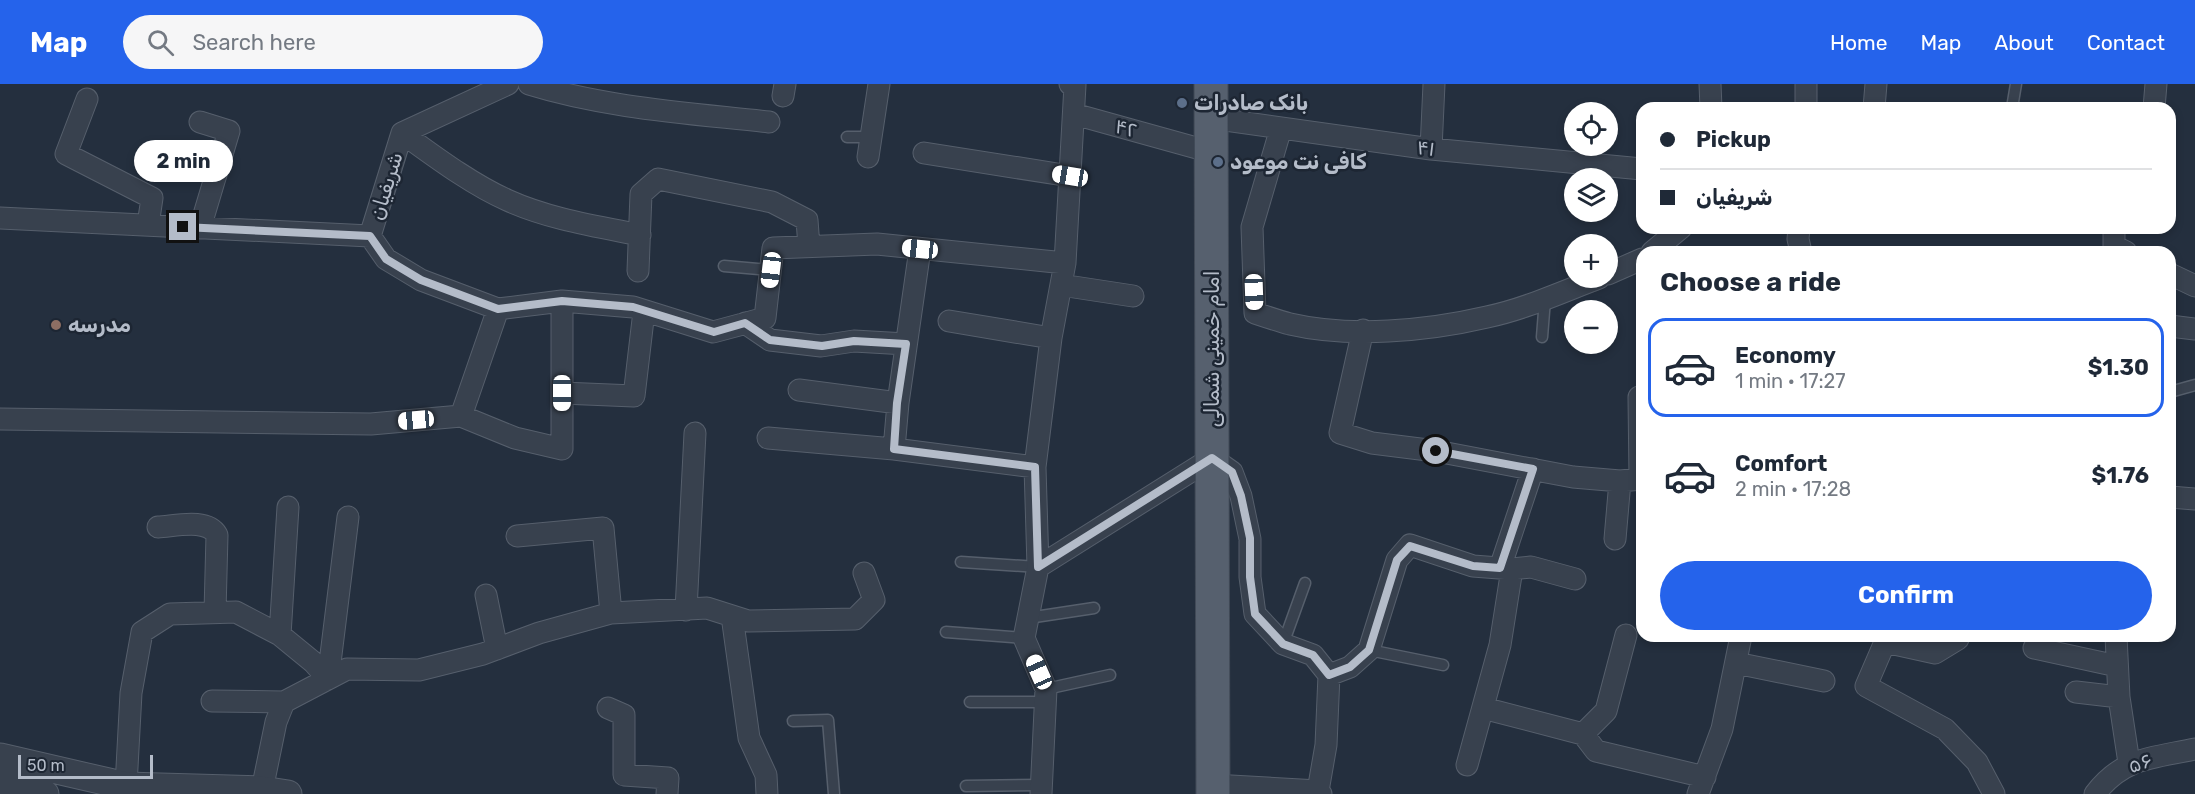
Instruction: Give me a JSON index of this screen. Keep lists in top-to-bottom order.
{
  "streets": {
    "main road": ["امام خمینی شمالی"],
    "street": [
      "۴۲",
      "۴۱",
      "شریفیان",
      "۵۶"
    ]
  },
  "crossings": [
    ["۴۲", "امام خمینی شمالی"],
    ["۴۱", "امام خمینی شمالی"]
  ],
  "places": ["بانک صادرات", "کافی نت موعود", "مدرسه"],
  "scale_bar": "50 m",
  "page": {
    "header": "Map",
    "search": "Search here",
    "nav": [
      "Home",
      "Map",
      "About",
      "Contact"
    ],
    "map_buttons": ["+", "−"],
    "banner": ["Pickup", "شریفیان"],
    "bubble": "2 min",
    "heading": "Choose a ride",
    "list": [
      {
        "name": "Economy",
        "note": "1 min · 17:27",
        "value": "$1.30"
      },
      {
        "name": "Comfort",
        "note": "2 min · 17:28",
        "value": "$1.76"
      }
    ],
    "buttons": "Confirm",
    "scale": "50 m"
  }
}
